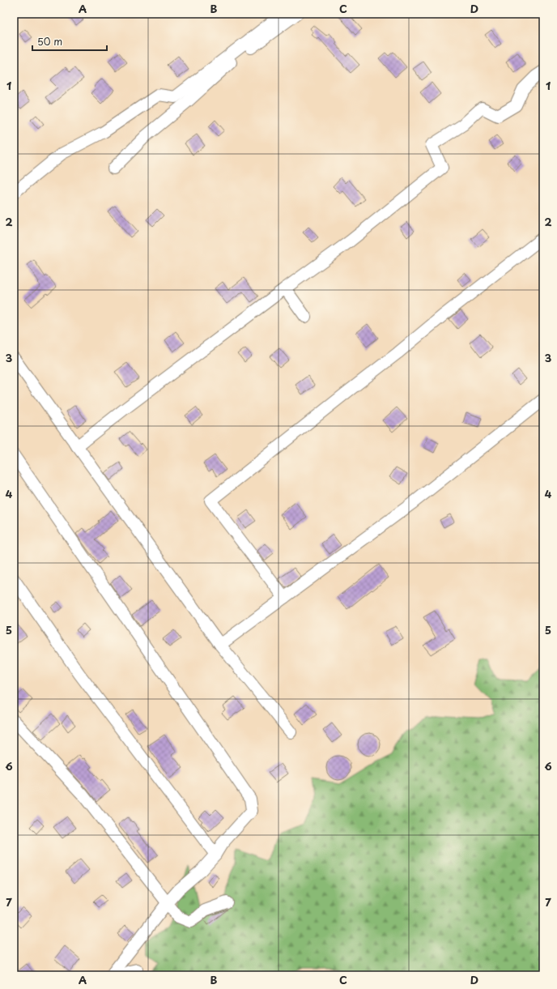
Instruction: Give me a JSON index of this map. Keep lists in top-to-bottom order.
{
  "scale_bar": "50 m",
  "grid": {
    "columns": [
      "A",
      "B",
      "C",
      "D"
    ],
    "rows": [
      "1",
      "2",
      "3",
      "4",
      "5",
      "6",
      "7"
    ]
  }
}
